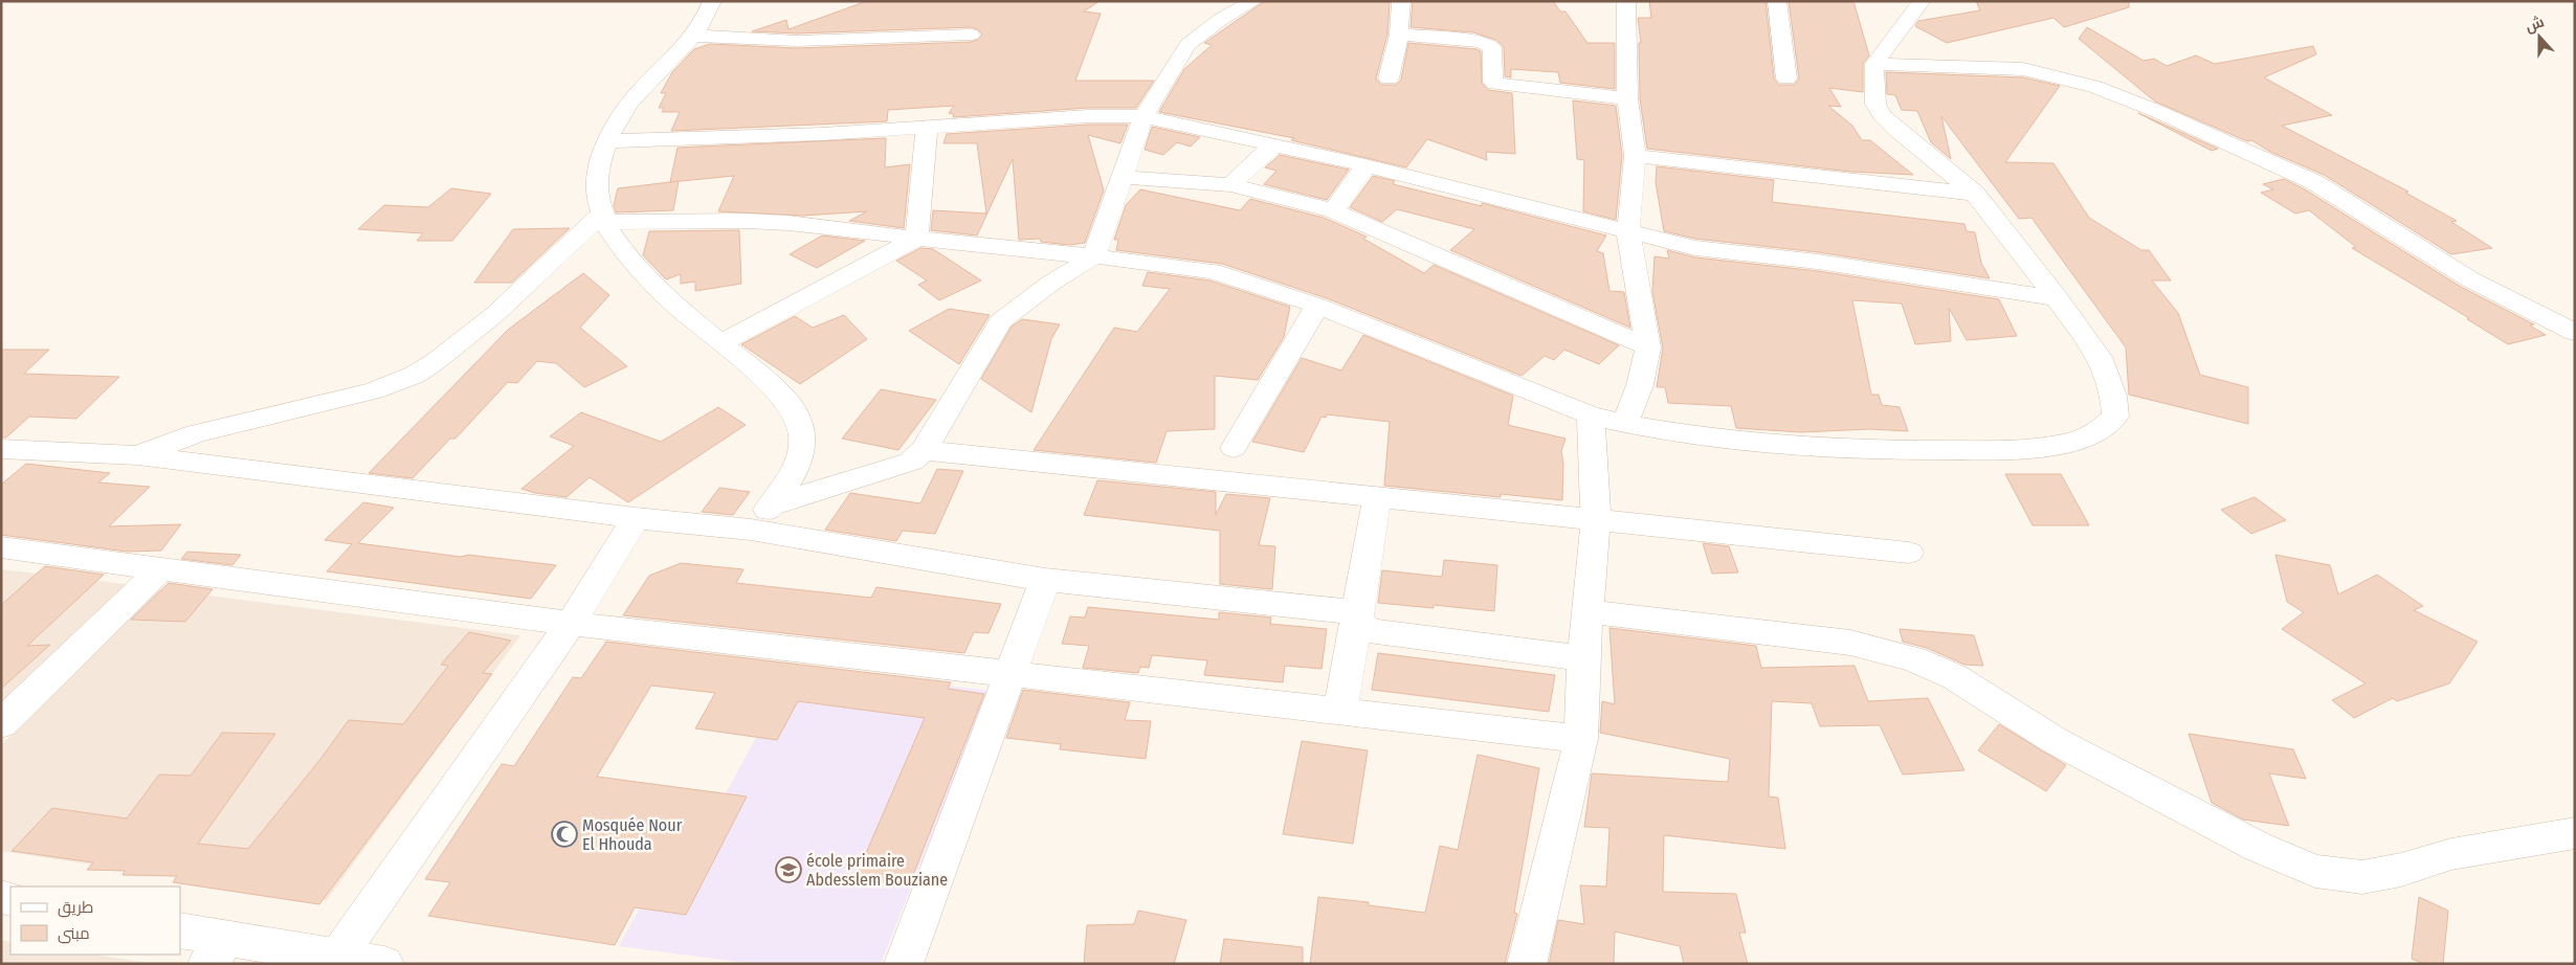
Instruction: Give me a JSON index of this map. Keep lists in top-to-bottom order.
{
  "places": {
    "mosque": ["Mosquée Nour El Hhouda"],
    "school or university": ["école primaire Abdesslem Bouziane"]
  },
  "legend": ["طريق", "مبنى"],
  "north": "top"
}
